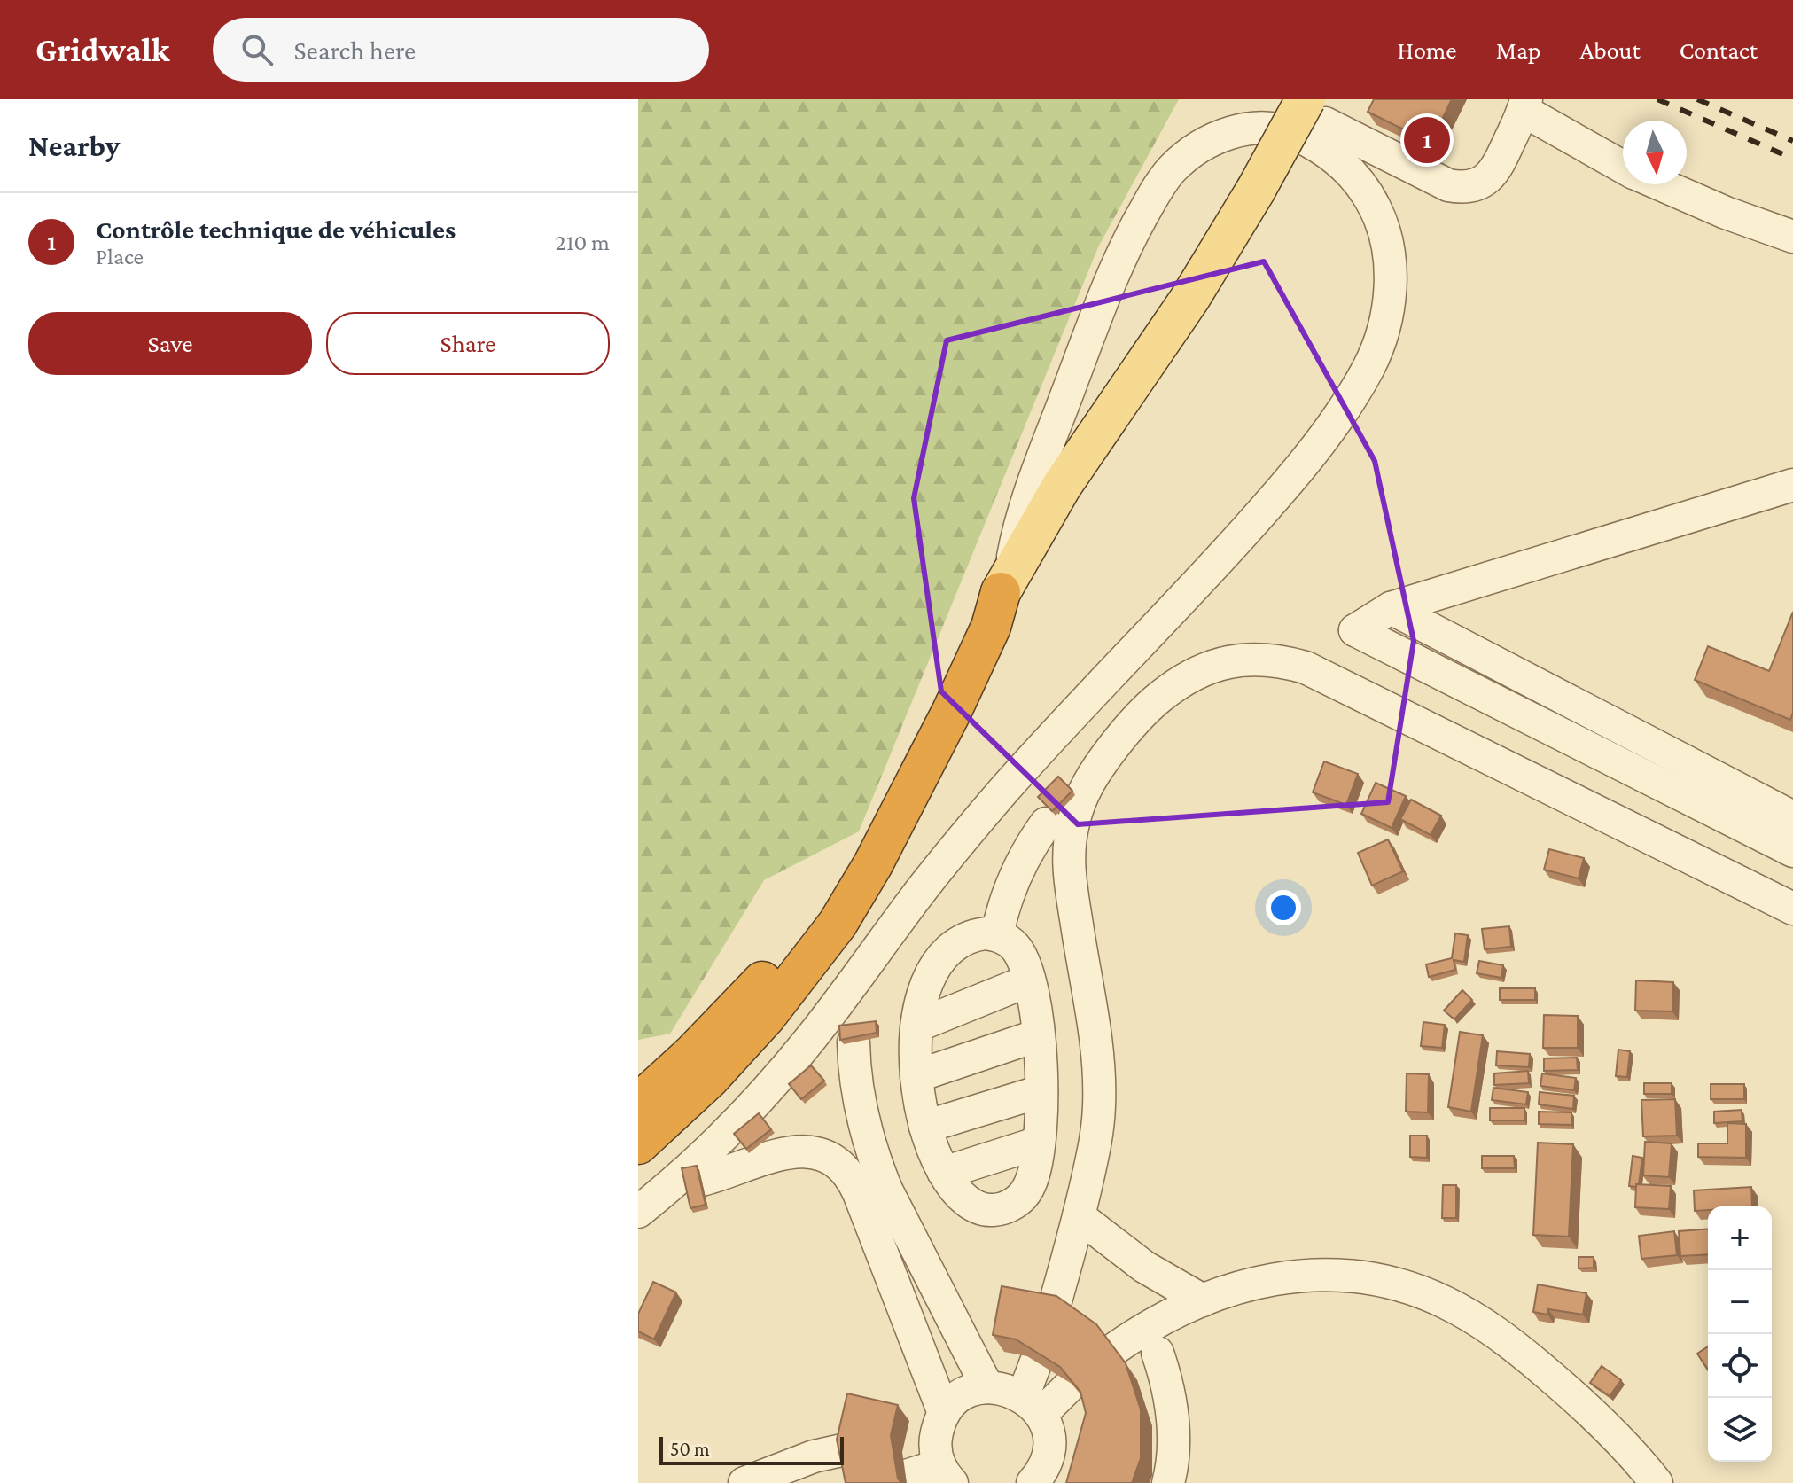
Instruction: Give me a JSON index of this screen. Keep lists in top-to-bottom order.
{
  "scale_bar": "50 m",
  "north": "bottom",
  "page": {
    "header": "Gridwalk",
    "search": "Search here",
    "nav": [
      "Home",
      "Map",
      "About",
      "Contact"
    ],
    "heading": "Nearby",
    "pins": "1",
    "list": [
      {
        "mark": "1",
        "name": "Contrôle technique de véhicules",
        "note": "Place",
        "value": "210 m"
      }
    ],
    "buttons": ["Save", "Share"],
    "map_buttons": ["+", "−"],
    "scale": "50 m"
  }
}
